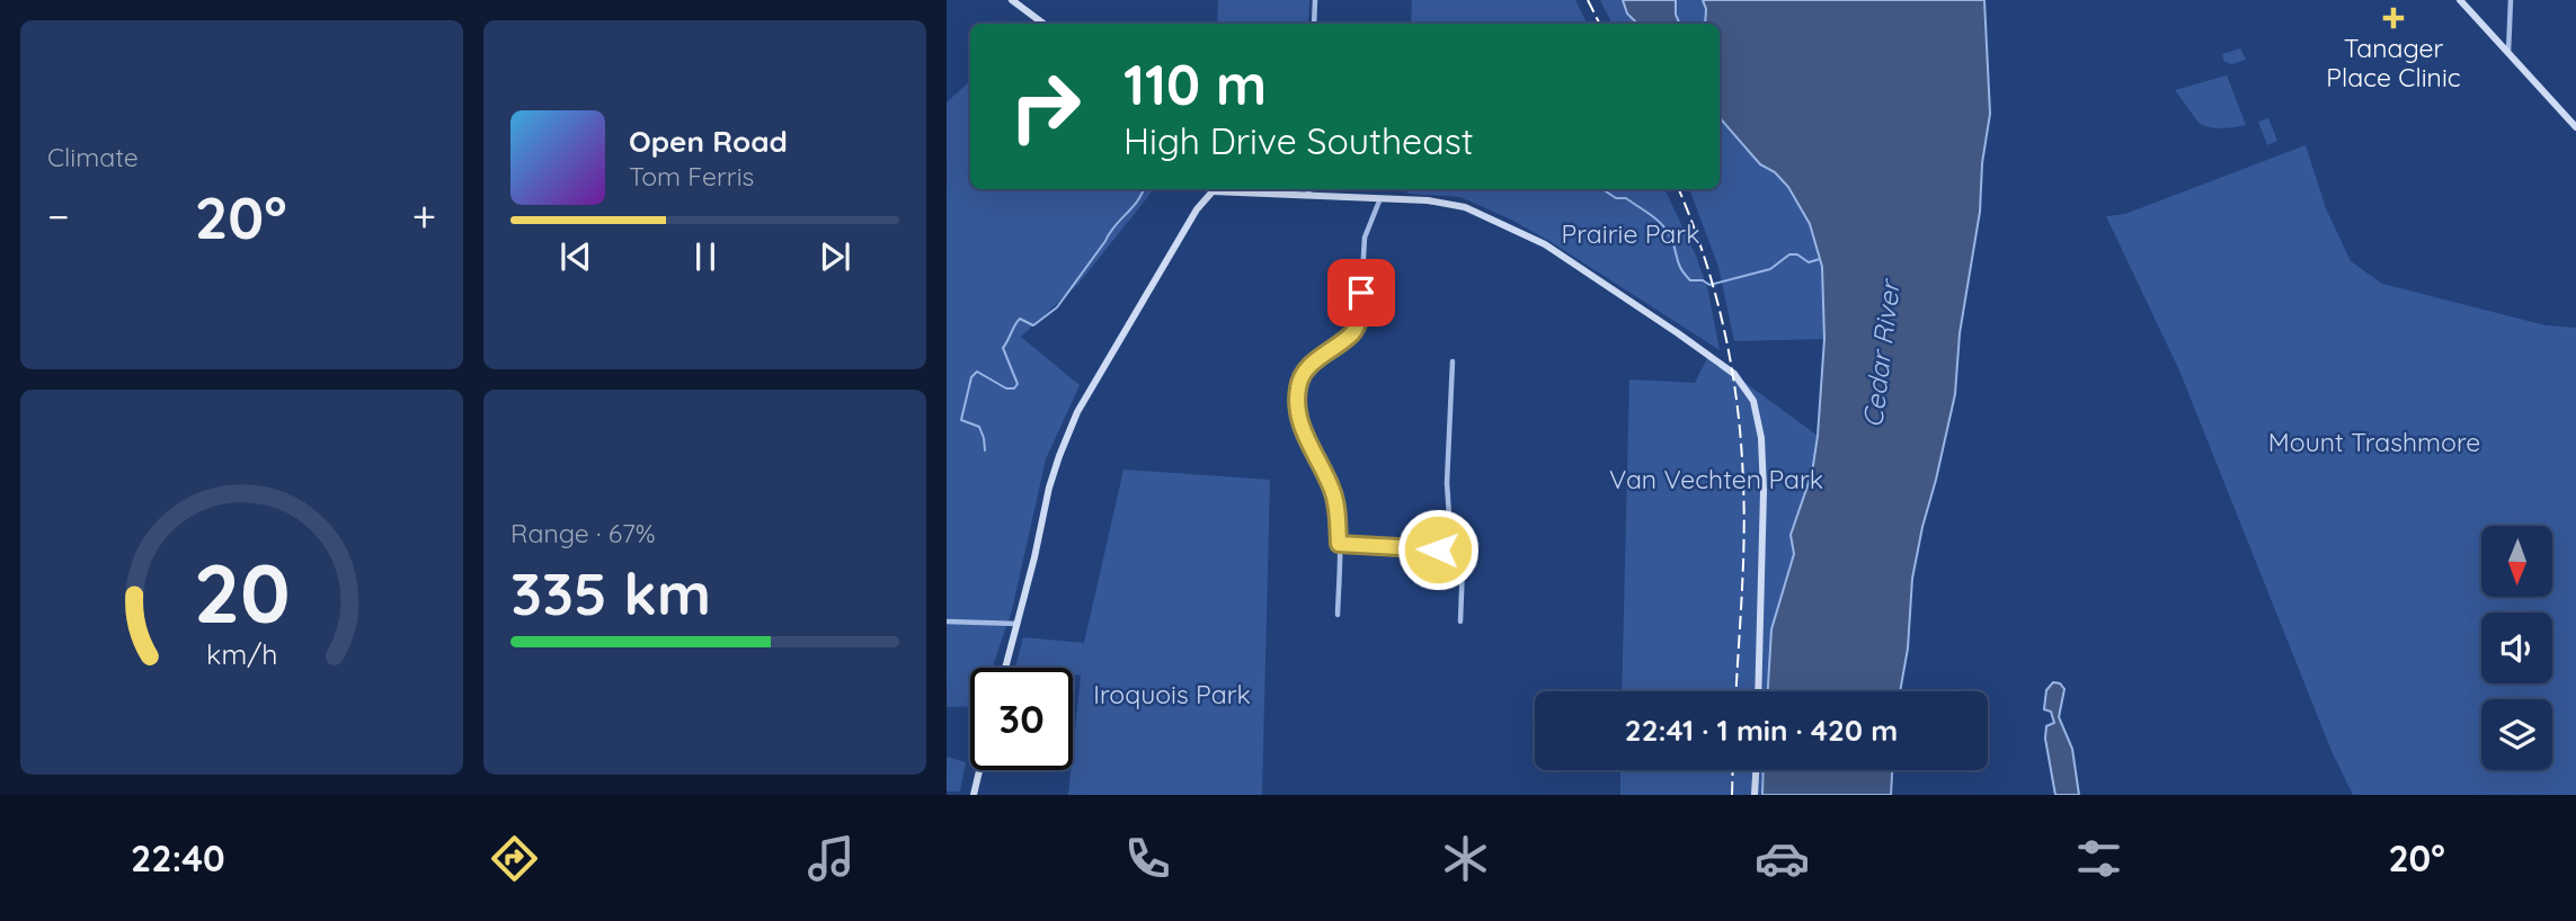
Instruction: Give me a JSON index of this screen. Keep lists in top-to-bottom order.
{
  "water": ["Cedar River"],
  "parks": [
    "Prairie Park",
    "Mount Trashmore",
    "Van Vechten Park",
    "Iroquois Park"
  ],
  "places": {
    "health": ["Tanager Place Clinic"]
  },
  "north": "bottom",
  "page": {
    "tile": [
      "Climate",
      ["Range · 67%", "335 km"]
    ],
    "turn": ["110 m", "High Drive Southeast"],
    "song": ["Open Road", "Tom Ferris"],
    "heat": ["−", "20°", "+"],
    "limit": "30",
    "trip": "22:41 · 1 min · 420 m",
    "tabs": ["22:40", "20°"],
    "gauge": ["20", "km/h"]
  }
}
